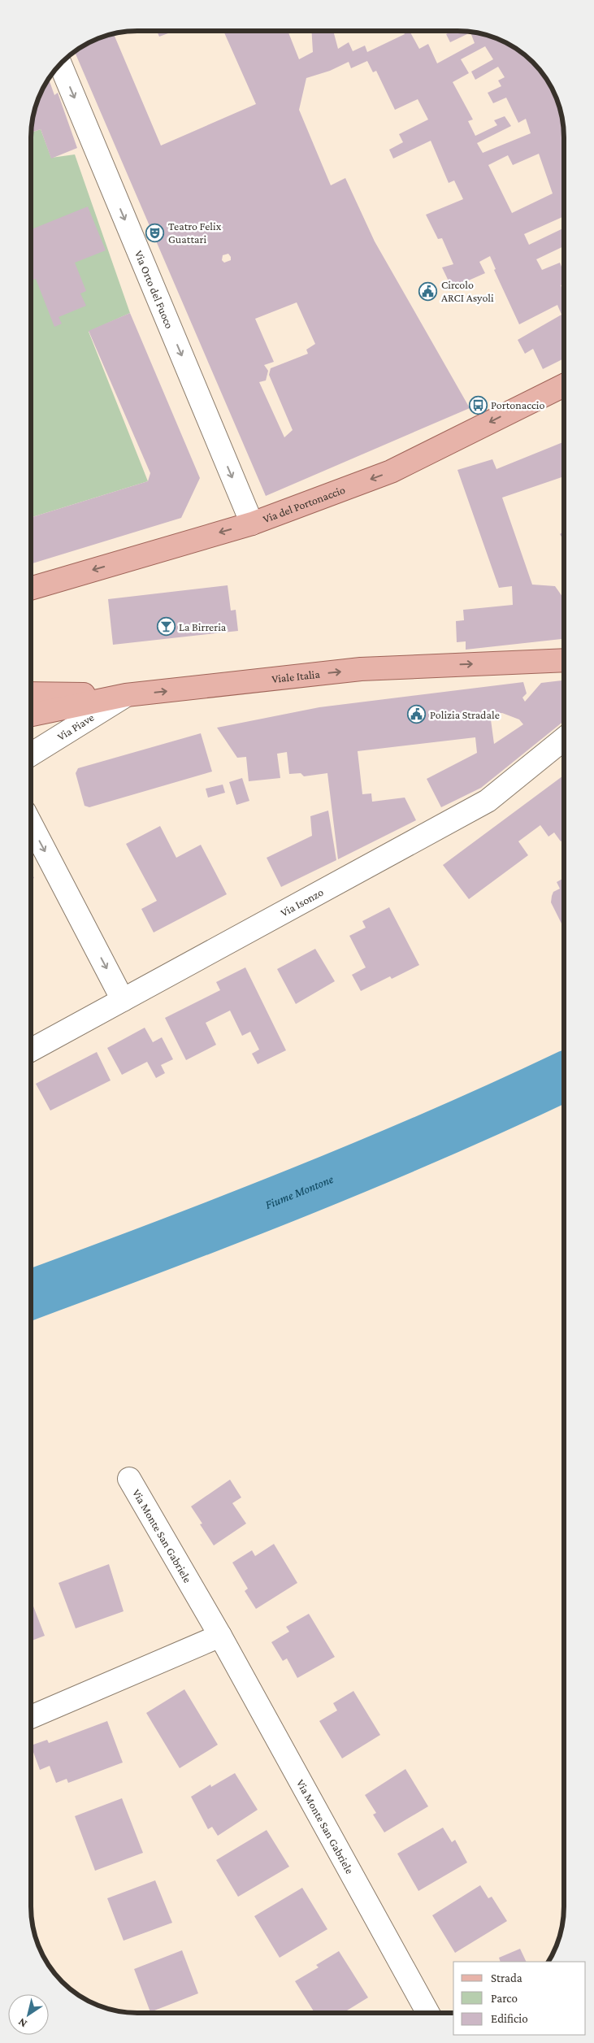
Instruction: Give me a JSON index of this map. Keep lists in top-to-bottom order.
{
  "streets": {
    "main road": ["Via del Portonaccio", "Viale Italia"],
    "street": [
      "Via Orto del Fuoco",
      "Via Piave",
      "Via Isonzo",
      "Via Monte San Gabriele"
    ]
  },
  "crossings": [
    ["Via Orto del Fuoco", "Via del Portonaccio"],
    ["Viale Italia", "Via Piave"]
  ],
  "one_way": ["Via Orto del Fuoco", "Via del Portonaccio", "Viale Italia"],
  "water": ["Fiume Montone"],
  "places": {
    "theatre": ["Teatro Felix Guattari"],
    "public building": ["Circolo ARCI Asyoli", "Polizia Stradale"],
    "bus stop": ["Portonaccio"],
    "bar": ["La Birreria"]
  },
  "legend": ["Strada", "Parco", "Edificio"],
  "north": "bottom left"
}
